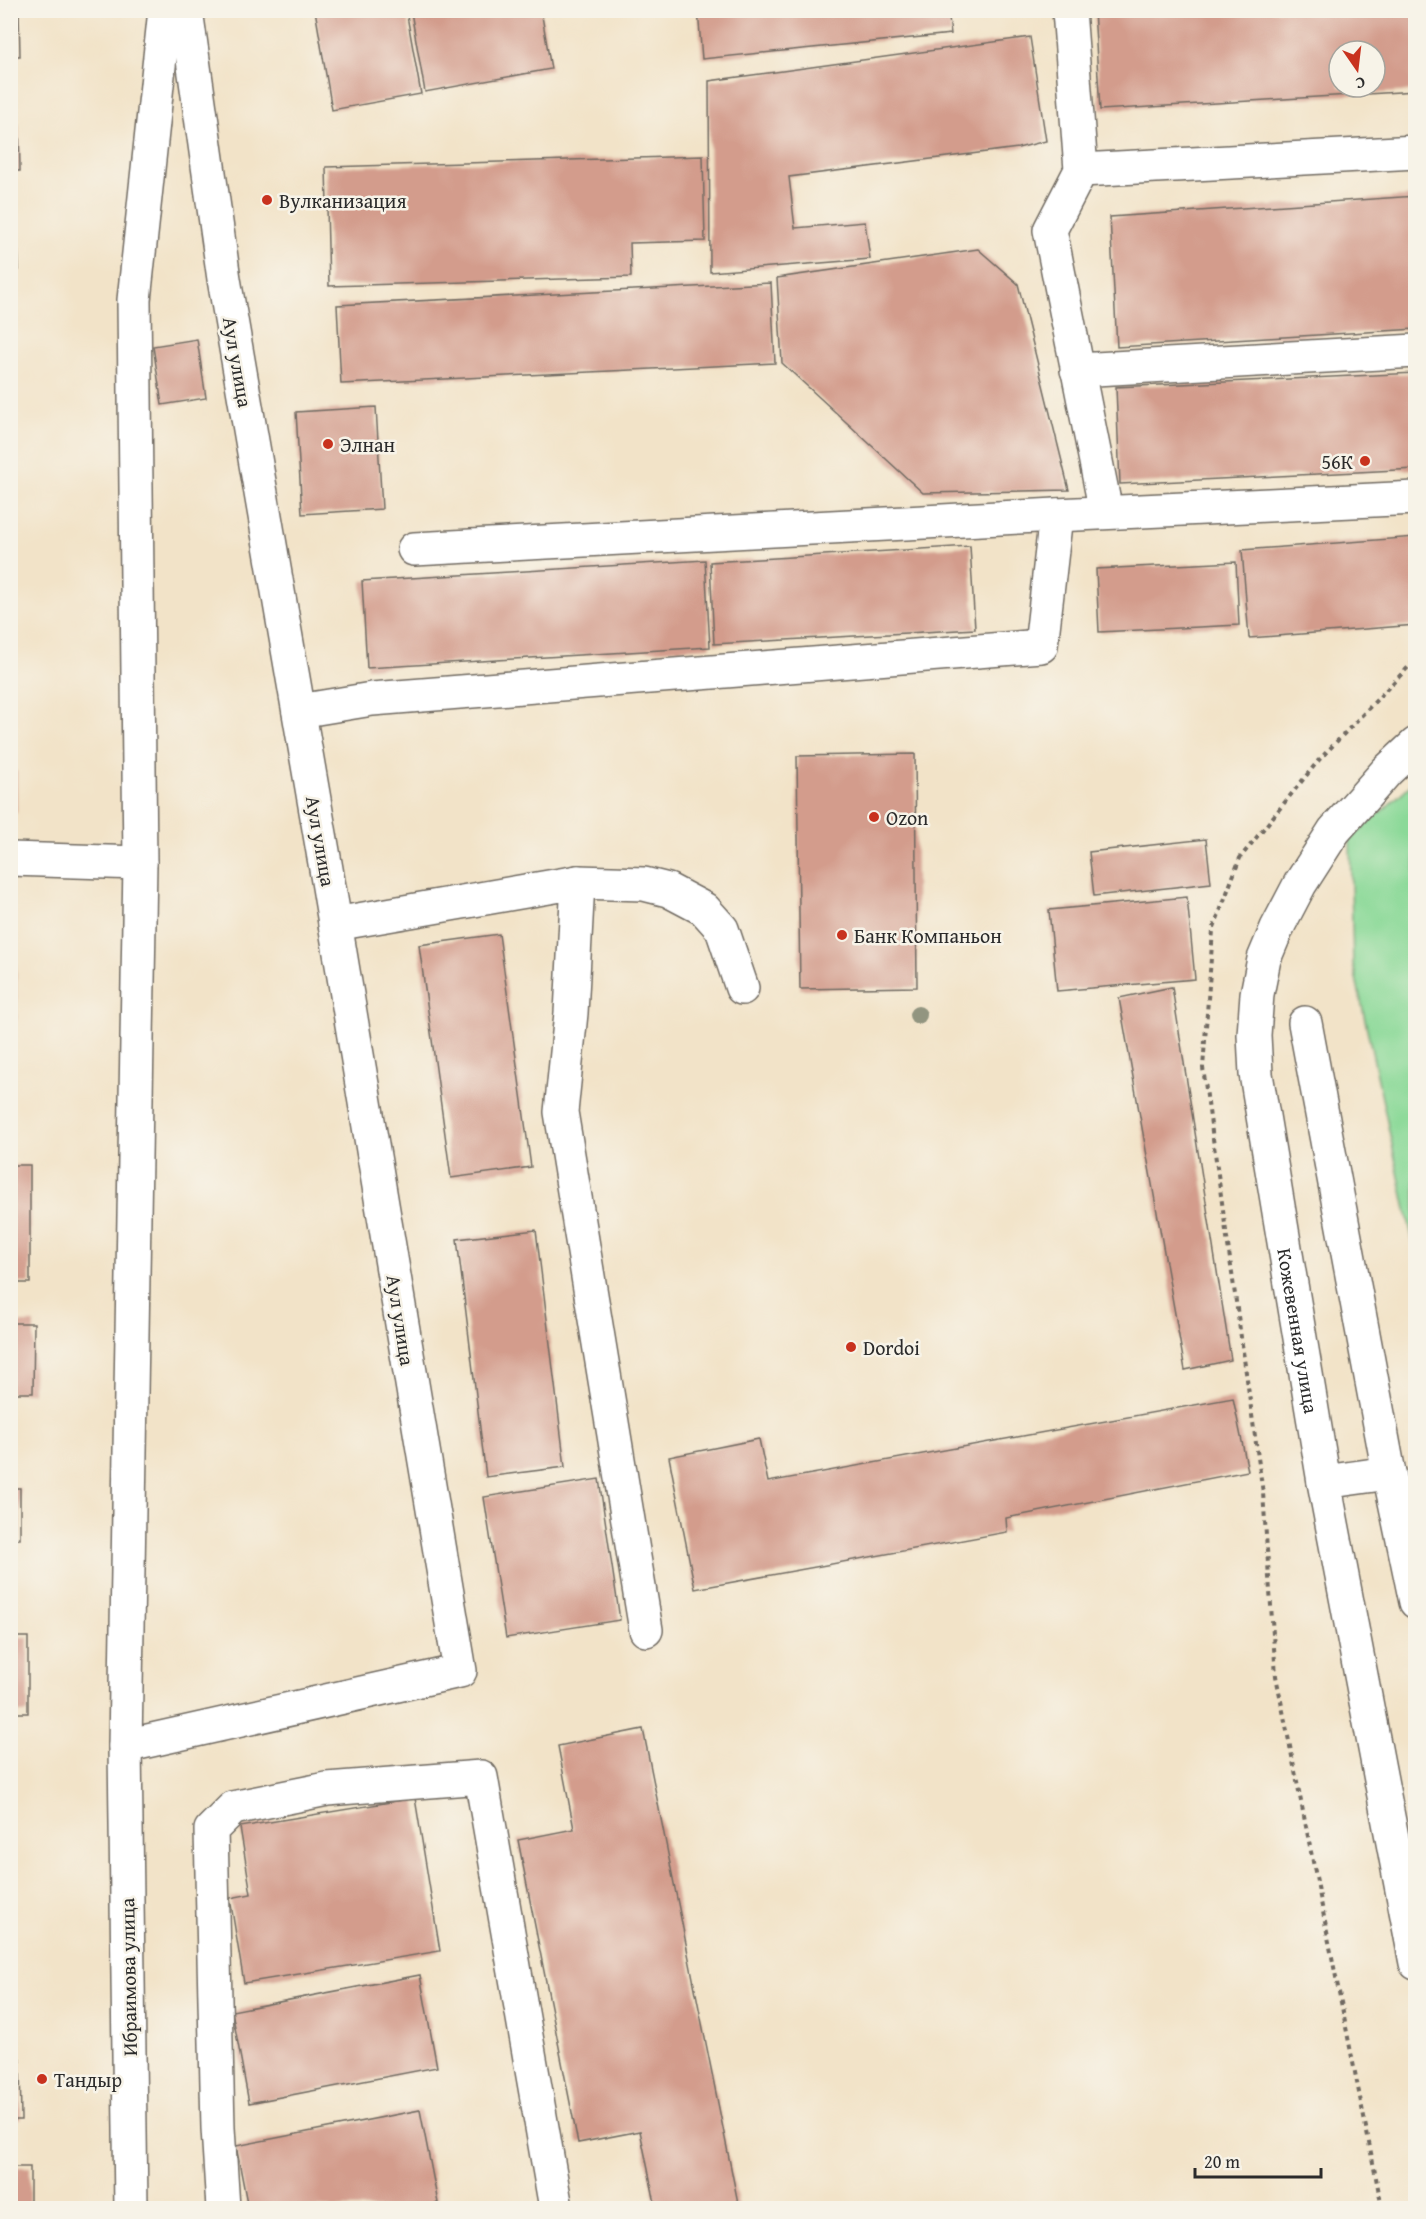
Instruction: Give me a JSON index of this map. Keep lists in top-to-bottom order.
{
  "streets": {
    "street": ["Аул улица", "Кожевенная улица", "Ибраимова улица"]
  },
  "crossings": [
    ["Аул улица", "Ибраимова улица"]
  ],
  "places": [
    "Вулканизация",
    "Элнан",
    "56К",
    "Ozon",
    "Банк Компаньон",
    "Dordoi",
    "Тандыр"
  ],
  "scale_bar": "20 m",
  "north": "bottom"
}
